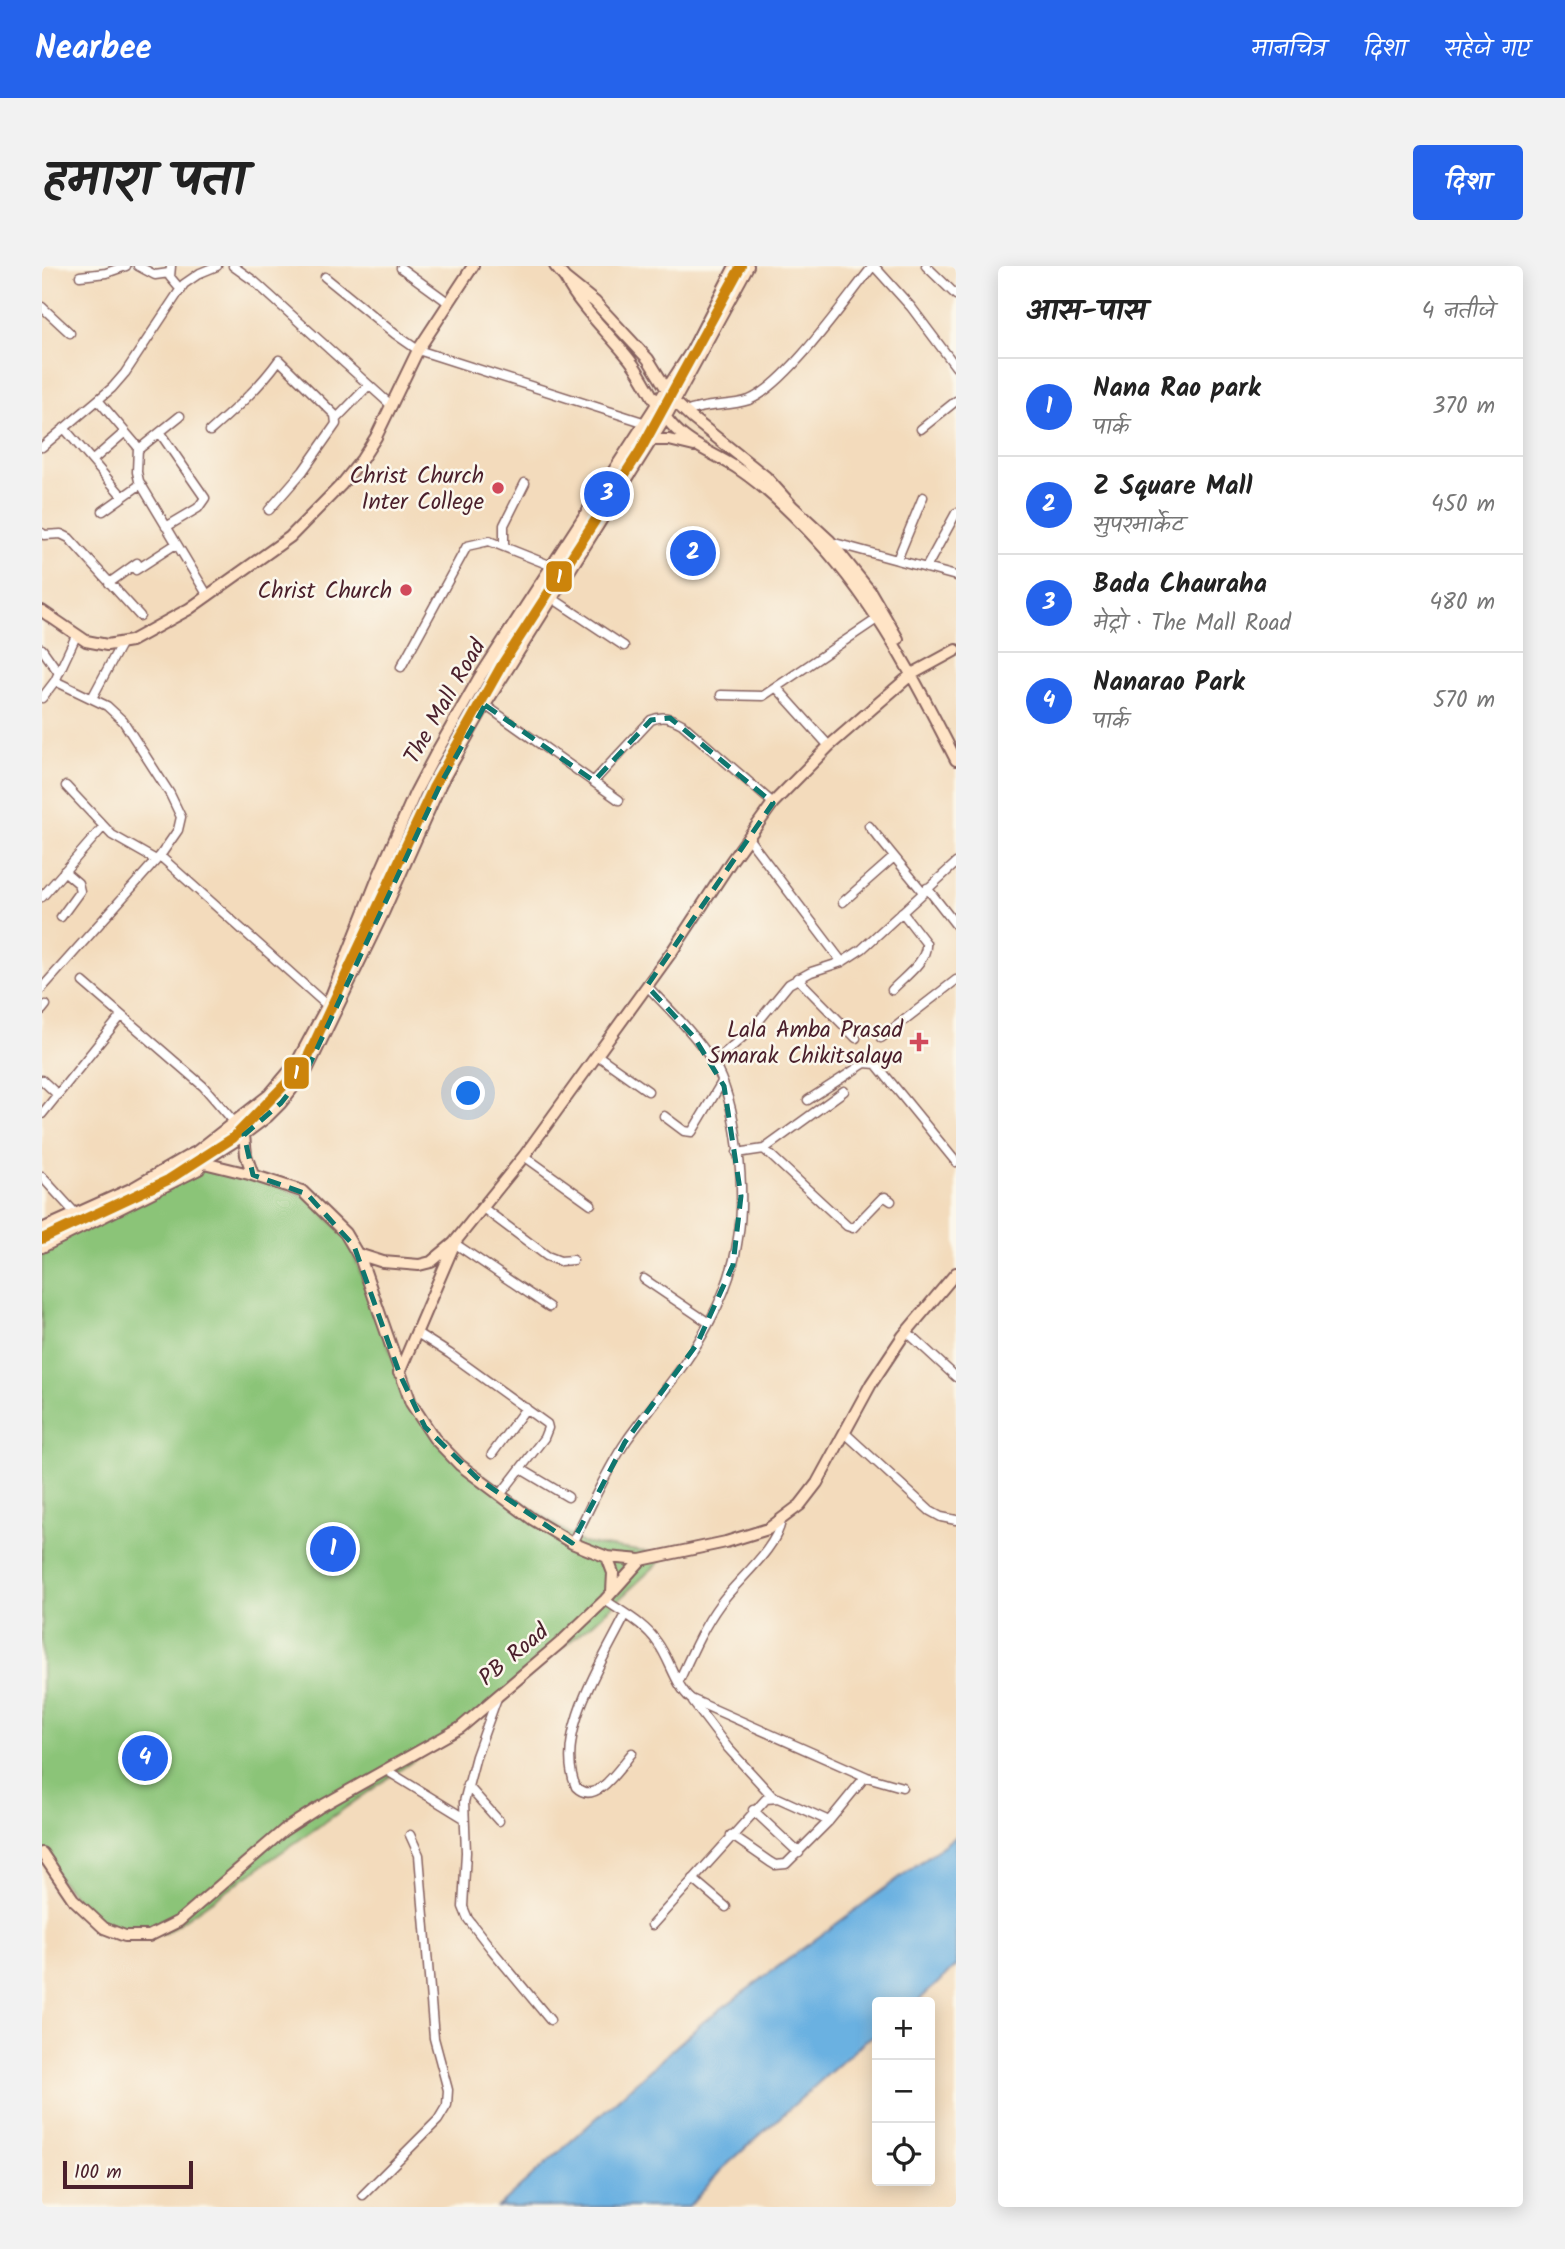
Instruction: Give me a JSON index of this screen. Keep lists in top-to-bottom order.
{
  "streets": {
    "street": ["The Mall Road", "PB Road"]
  },
  "places": {
    "other": ["Christ Church Inter College", "Christ Church"],
    "health": ["Lala Amba Prasad Smarak Chikitsalaya"]
  },
  "lines": ["transit line 1"],
  "scale_bar": "100 m",
  "page": {
    "header": "Nearbee",
    "nav": ["मानचित्र", "दिशा", "सहेजे गए"],
    "title": "हमारा पता",
    "buttons": "दिशा",
    "heading": ["आस-पास", "4 नतीजे"],
    "list": [
      {
        "mark": "1",
        "name": "Nana Rao park",
        "note": "पार्क",
        "value": "370 m"
      },
      {
        "mark": "2",
        "name": "Z Square Mall",
        "note": "सुपरमार्केट",
        "value": "450 m"
      },
      {
        "mark": "3",
        "name": "Bada Chauraha",
        "note": "मेट्रो · The Mall Road",
        "value": "480 m"
      },
      {
        "mark": "4",
        "name": "Nanarao Park",
        "note": "पार्क",
        "value": "570 m"
      }
    ],
    "pins": [
      "3",
      "2",
      "1",
      "4"
    ],
    "map_buttons": ["+", "−"],
    "scale": "100 m"
  }
}
